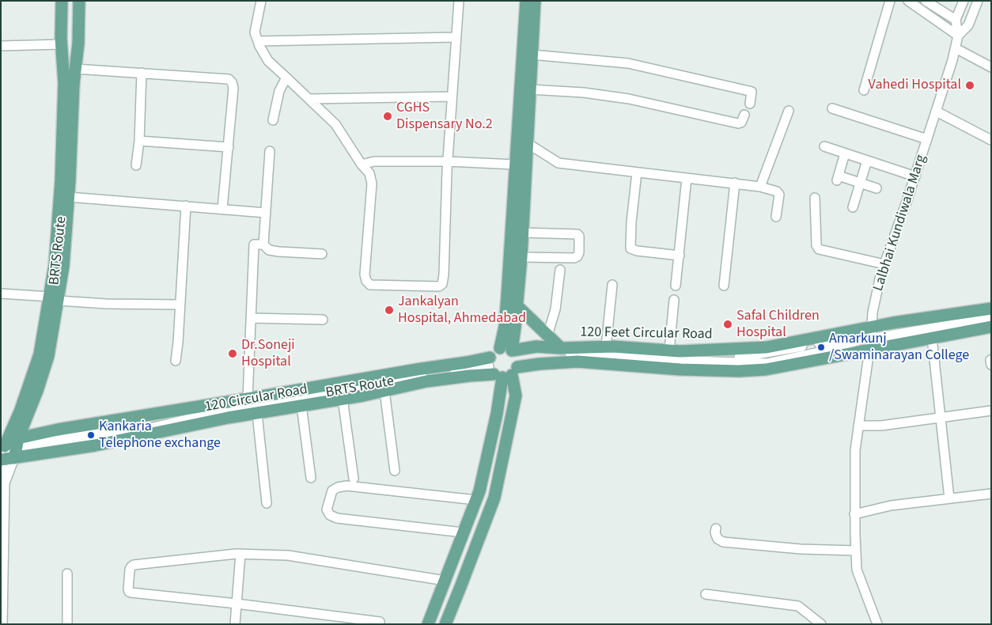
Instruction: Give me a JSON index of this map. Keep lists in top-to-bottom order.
{
  "streets": {
    "main road": ["120 Feet Circular Road", "120 Circular Road"],
    "street": ["Lalbhai Kundiwala Marg", "BRTS Route"]
  },
  "crossings": [
    ["Lalbhai Kundiwala Marg", "120 Feet Circular Road"],
    ["BRTS Route", "120 Feet Circular Road"],
    ["BRTS Route", "120 Circular Road"],
    ["120 Feet Circular Road", "120 Circular Road"]
  ],
  "places": [
    "Vahedi Hospital",
    "CGHS Dispensary No.2",
    "Jankalyan Hospital, Ahmedabad",
    "Safal Children Hospital",
    "Amarkunj /Swaminarayan College",
    "Dr.Soneji Hospital",
    "Kankaria Telephone exchange"
  ]
}
